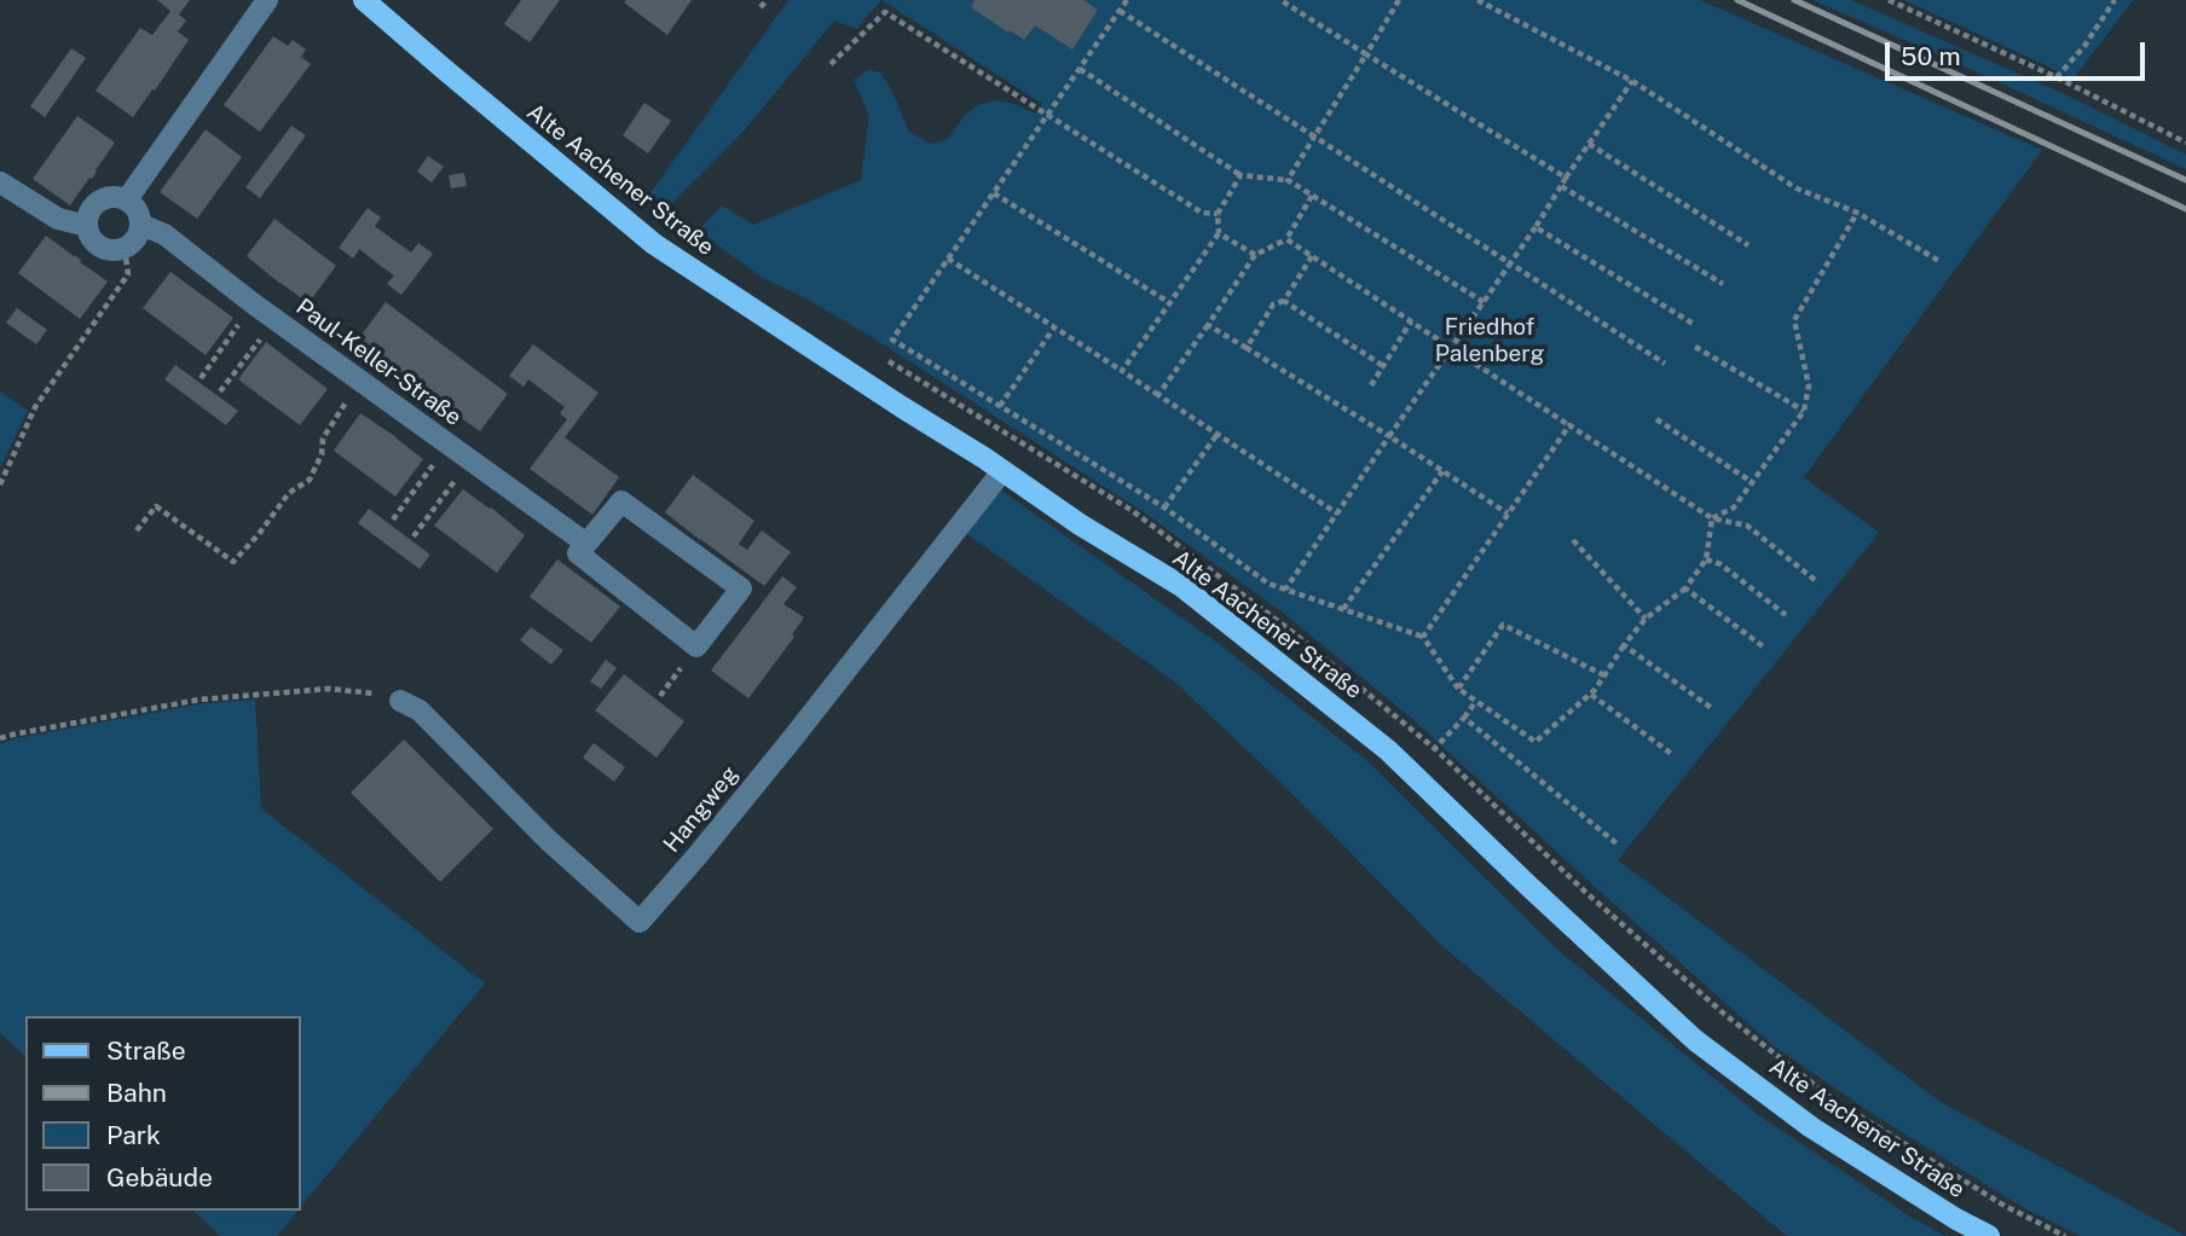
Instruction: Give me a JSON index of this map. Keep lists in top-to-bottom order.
{
  "streets": {
    "main road": ["Alte Aachener Straße"],
    "street": ["Paul-Keller-Straße", "Hangweg"]
  },
  "crossings": [
    ["Alte Aachener Straße", "Hangweg"]
  ],
  "parks": ["Friedhof Palenberg"],
  "legend": [
    "Straße",
    "Bahn",
    "Park",
    "Gebäude"
  ],
  "scale_bar": "50 m"
}
